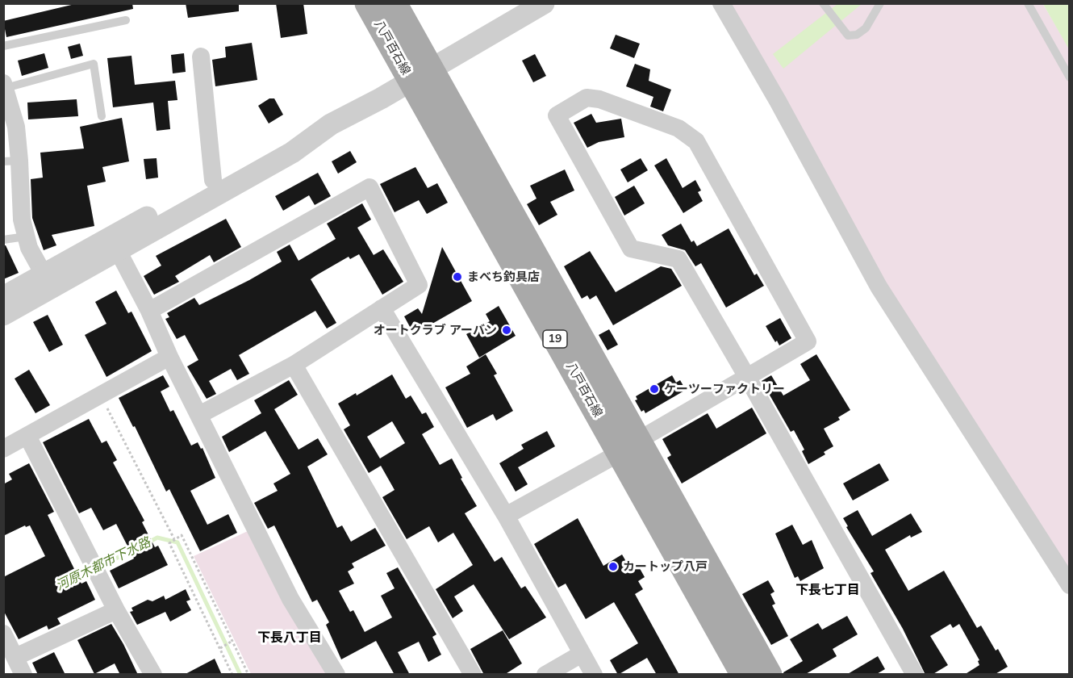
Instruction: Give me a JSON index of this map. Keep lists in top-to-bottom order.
{
  "streets": {
    "main road": ["八戸百石線", "19"]
  },
  "districts": ["下長七丁目", "下長八丁目"],
  "water": ["河原木都市下水路"],
  "places": [
    "まべち釣具店",
    "オートクラブ アーバン",
    "ケーツーファクトリー",
    "カートップ八戸"
  ]
}
